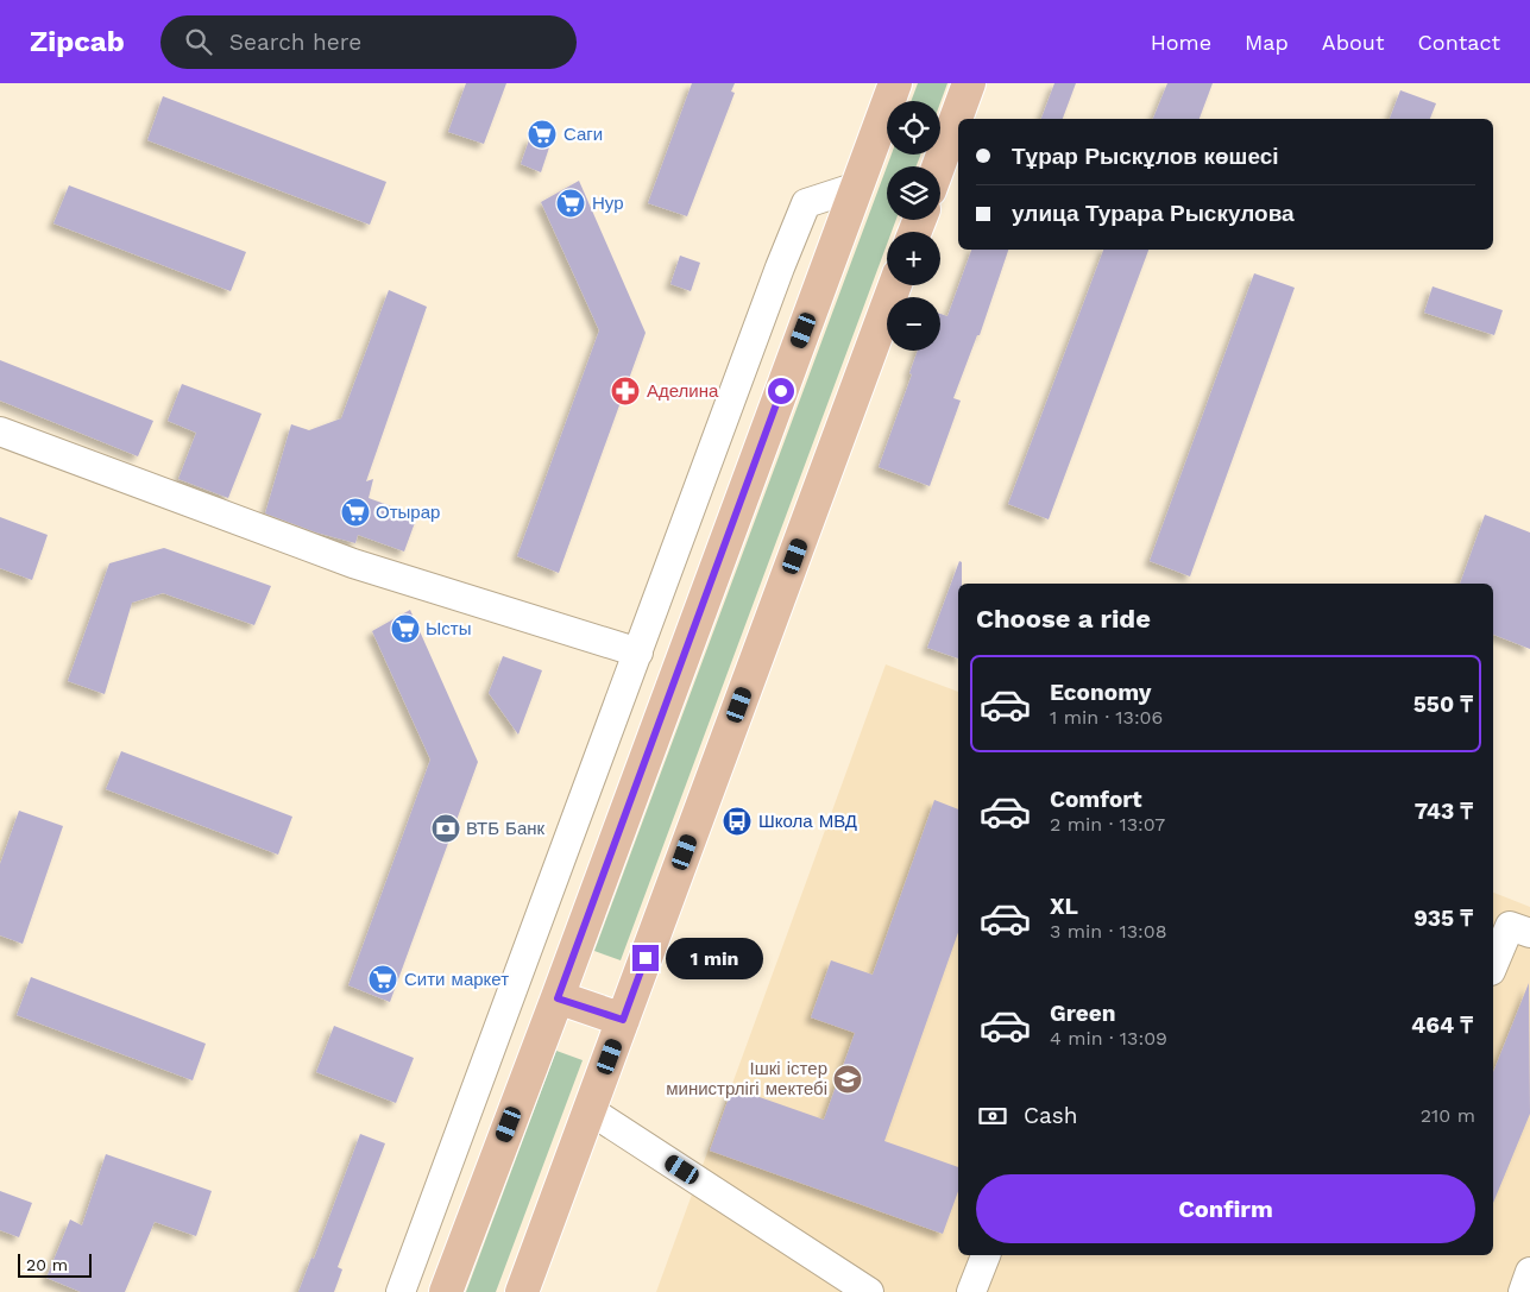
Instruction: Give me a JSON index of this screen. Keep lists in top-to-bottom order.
{
  "places": {
    "supermarket": [
      "Саги",
      "Нур",
      "Отырар",
      "Ысты",
      "Сити маркет"
    ],
    "pharmacy": ["Аделина"],
    "bus stop": ["Школа МВД"],
    "bank": ["ВТБ Банк"],
    "school or university": ["Ішкі істер министрлігі мектебі"]
  },
  "scale_bar": "20 m",
  "page": {
    "header": "Zipcab",
    "search": "Search here",
    "nav": [
      "Home",
      "Map",
      "About",
      "Contact"
    ],
    "map_buttons": ["+", "−"],
    "banner": ["Тұрар Рыскұлов көшесі", "улица Турара Рыскулова"],
    "heading": "Choose a ride",
    "list": [
      {
        "name": "Economy",
        "note": "1 min · 13:06",
        "value": "550 ₸"
      },
      {
        "name": "Comfort",
        "note": "2 min · 13:07",
        "value": "743 ₸"
      },
      {
        "name": "XL",
        "note": "3 min · 13:08",
        "value": "935 ₸"
      },
      {
        "name": "Green",
        "note": "4 min · 13:09",
        "value": "464 ₸"
      }
    ],
    "bubble": "1 min",
    "pay": ["Cash", "210 m"],
    "buttons": "Confirm",
    "scale": "20 m"
  }
}
